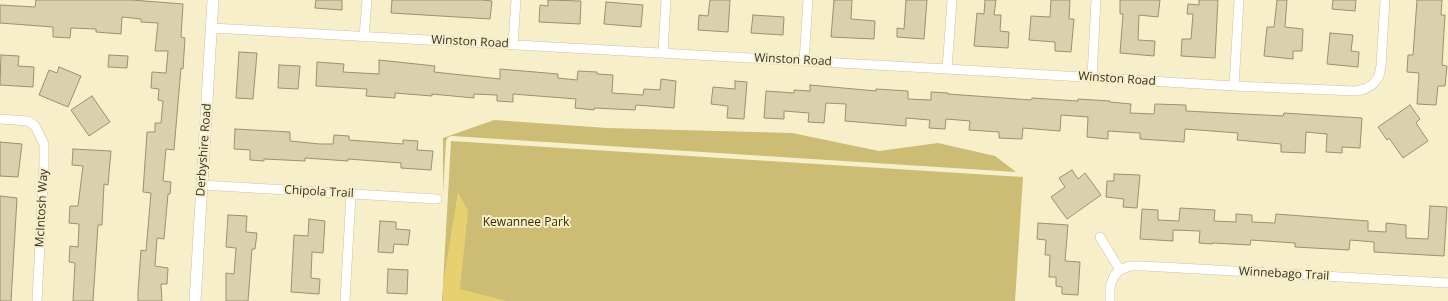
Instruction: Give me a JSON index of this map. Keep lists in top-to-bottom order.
{
  "streets": {
    "street": [
      "Winston Road",
      "Derbyshire Road",
      "Chipola Trail",
      "McIntosh Way",
      "Winnebago Trail"
    ]
  },
  "crossings": [
    ["Winston Road", "Derbyshire Road"],
    ["Derbyshire Road", "Chipola Trail"]
  ],
  "parks": ["Kewannee Park"]
}
